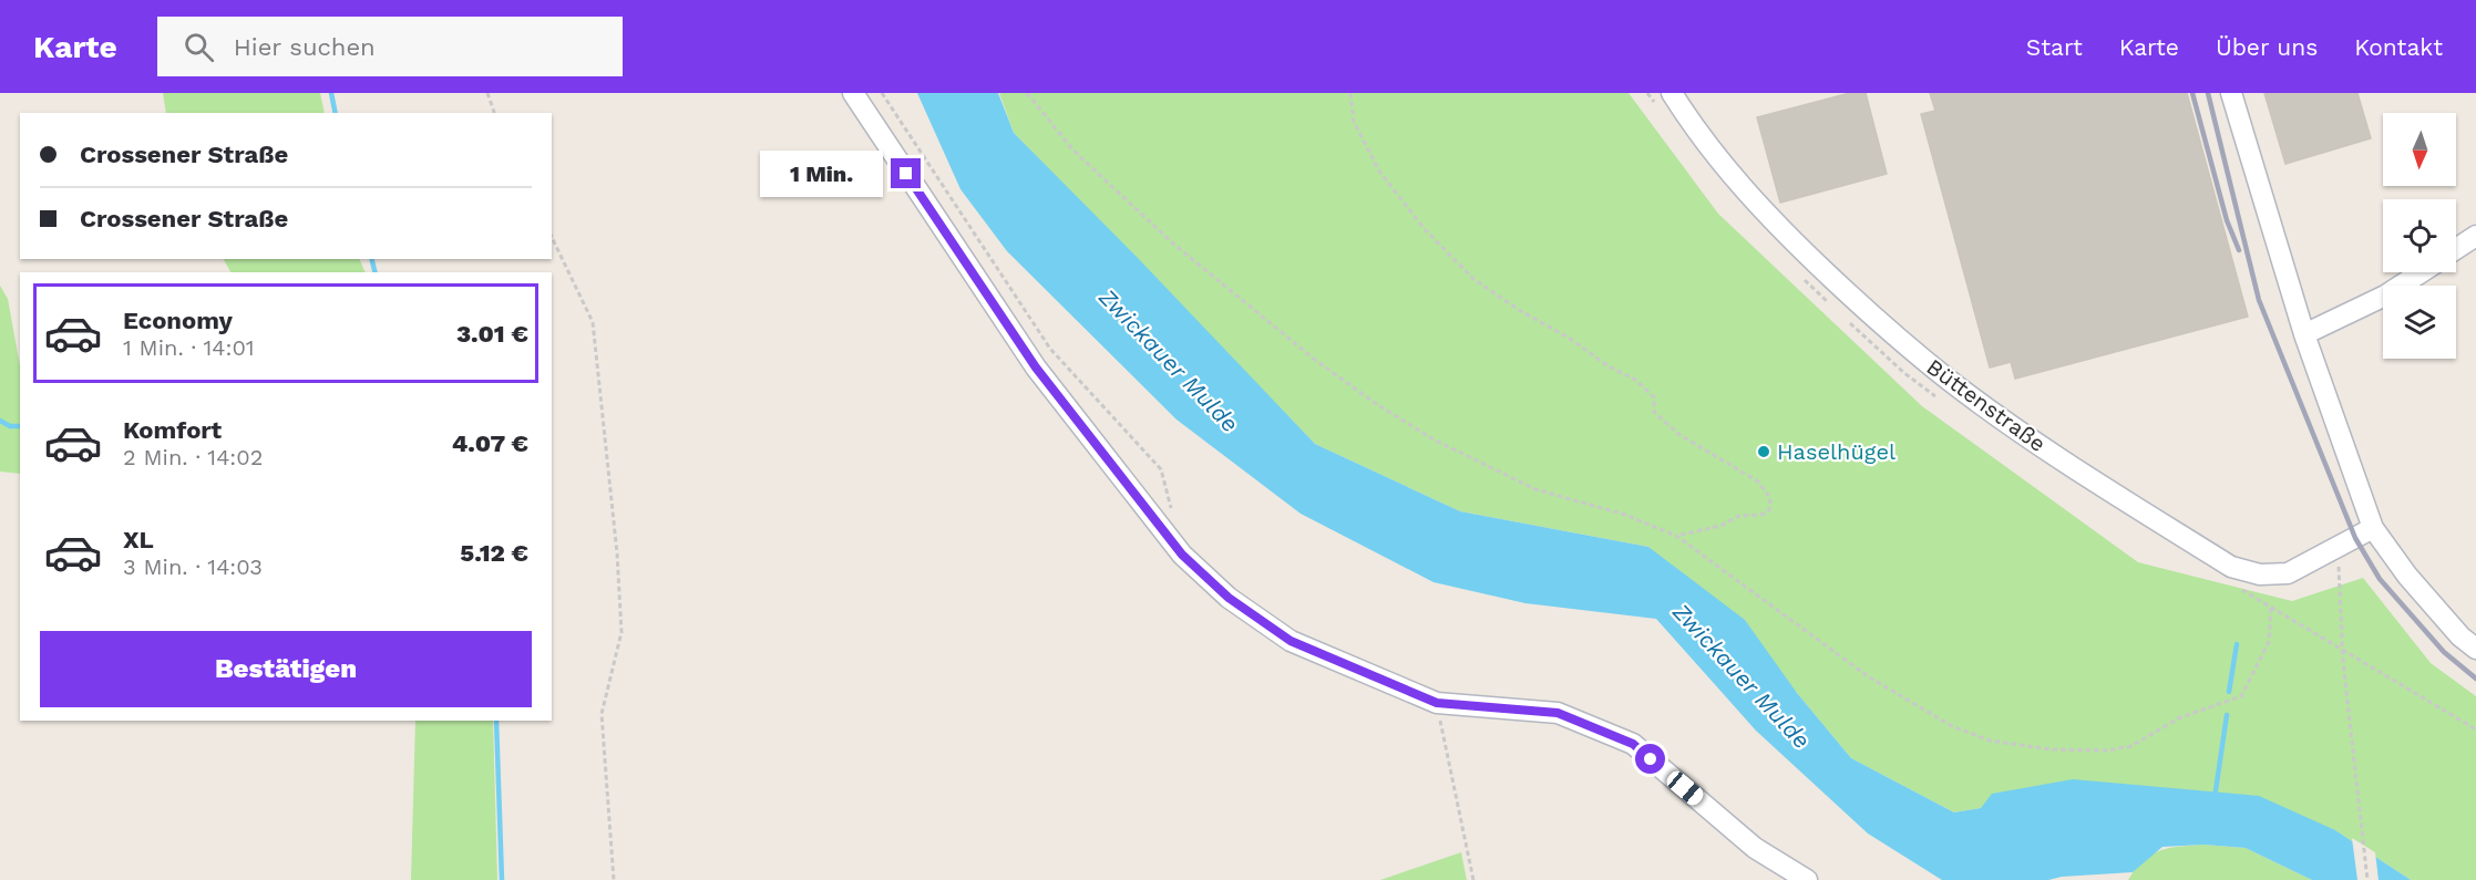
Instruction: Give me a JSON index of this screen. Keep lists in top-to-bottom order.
{
  "streets": {
    "street": ["Büttenstraße"]
  },
  "water": ["Zwickauer Mulde"],
  "places": ["Haselhügel"],
  "north": "bottom",
  "page": {
    "header": "Karte",
    "search": "Hier suchen",
    "nav": [
      "Start",
      "Karte",
      "Über uns",
      "Kontakt"
    ],
    "banner": ["Crossener Straße", "Crossener Straße"],
    "bubble": "1 Min.",
    "list": [
      {
        "name": "Economy",
        "note": "1 Min. · 14:01",
        "value": "3.01 €"
      },
      {
        "name": "Komfort",
        "note": "2 Min. · 14:02",
        "value": "4.07 €"
      },
      {
        "name": "XL",
        "note": "3 Min. · 14:03",
        "value": "5.12 €"
      }
    ],
    "buttons": "Bestätigen"
  }
}
